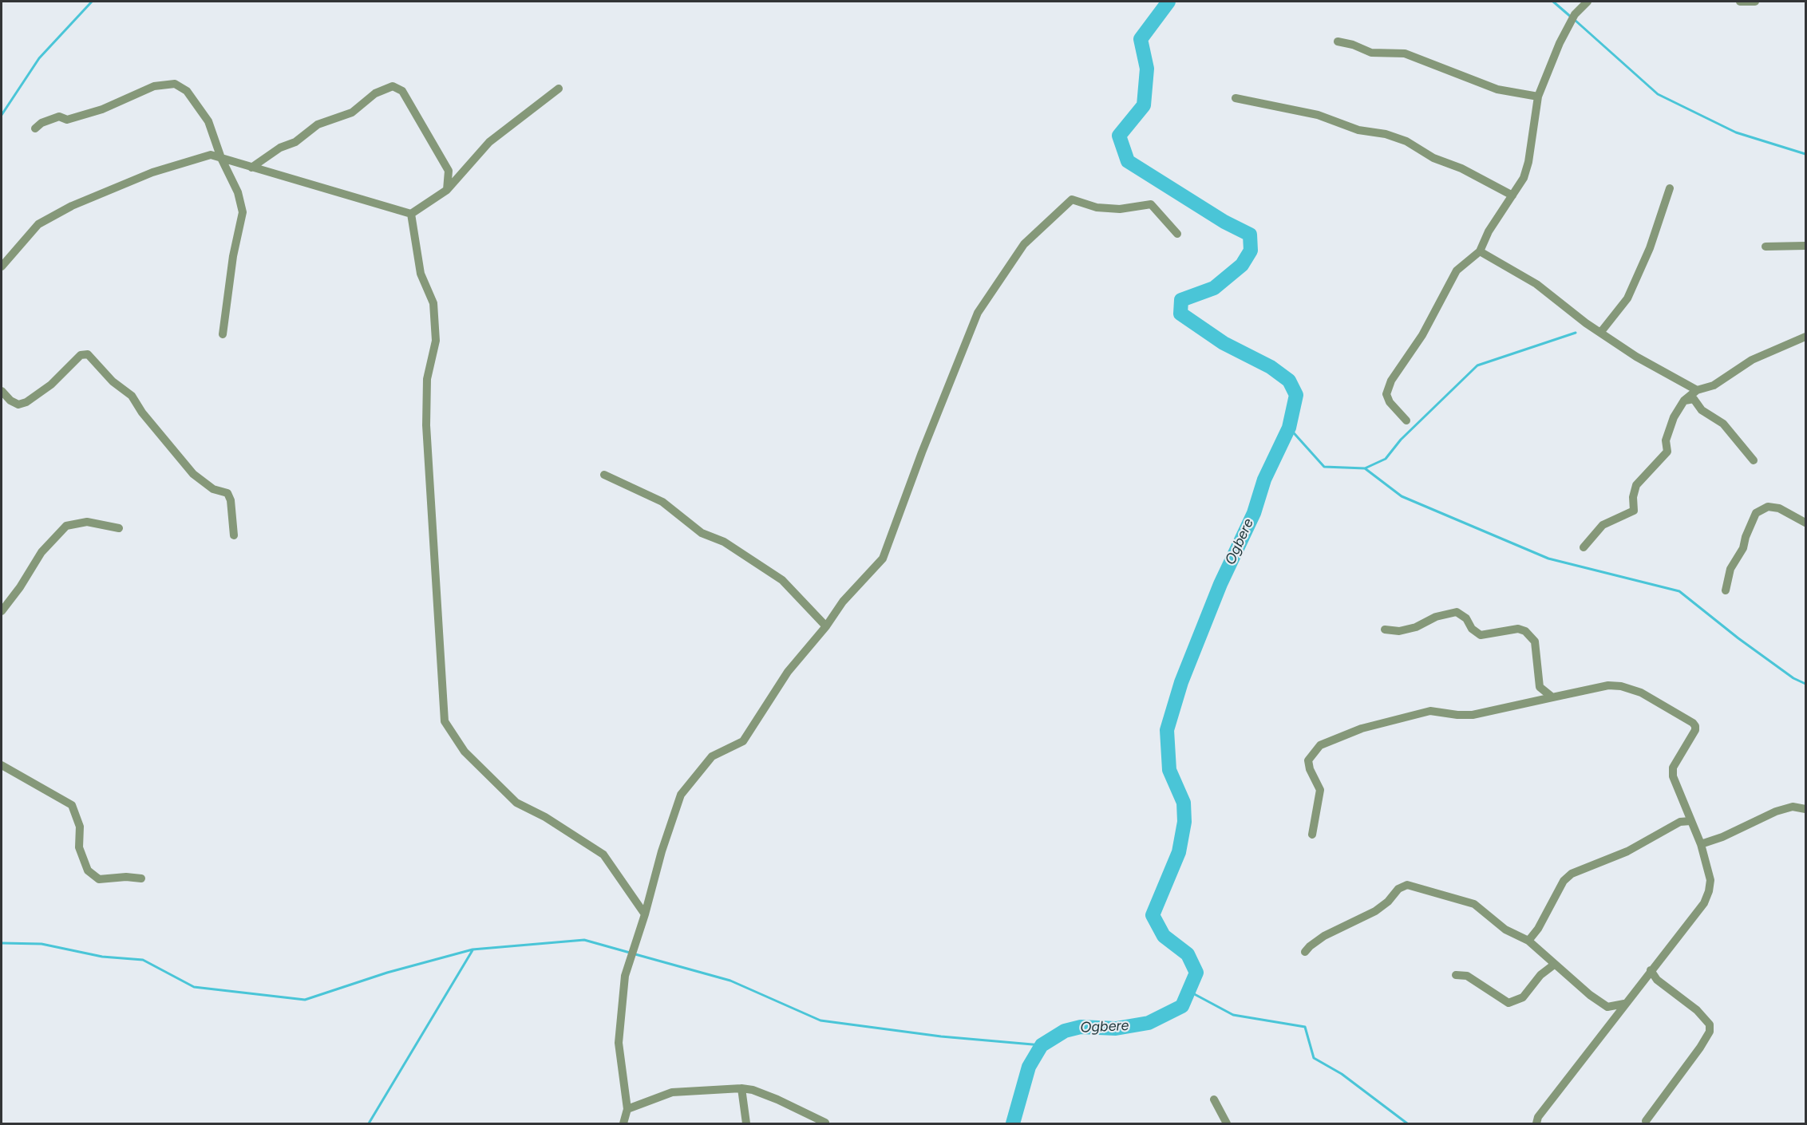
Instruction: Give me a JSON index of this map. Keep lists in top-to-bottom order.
{
  "water": ["Ogbere"]
}
